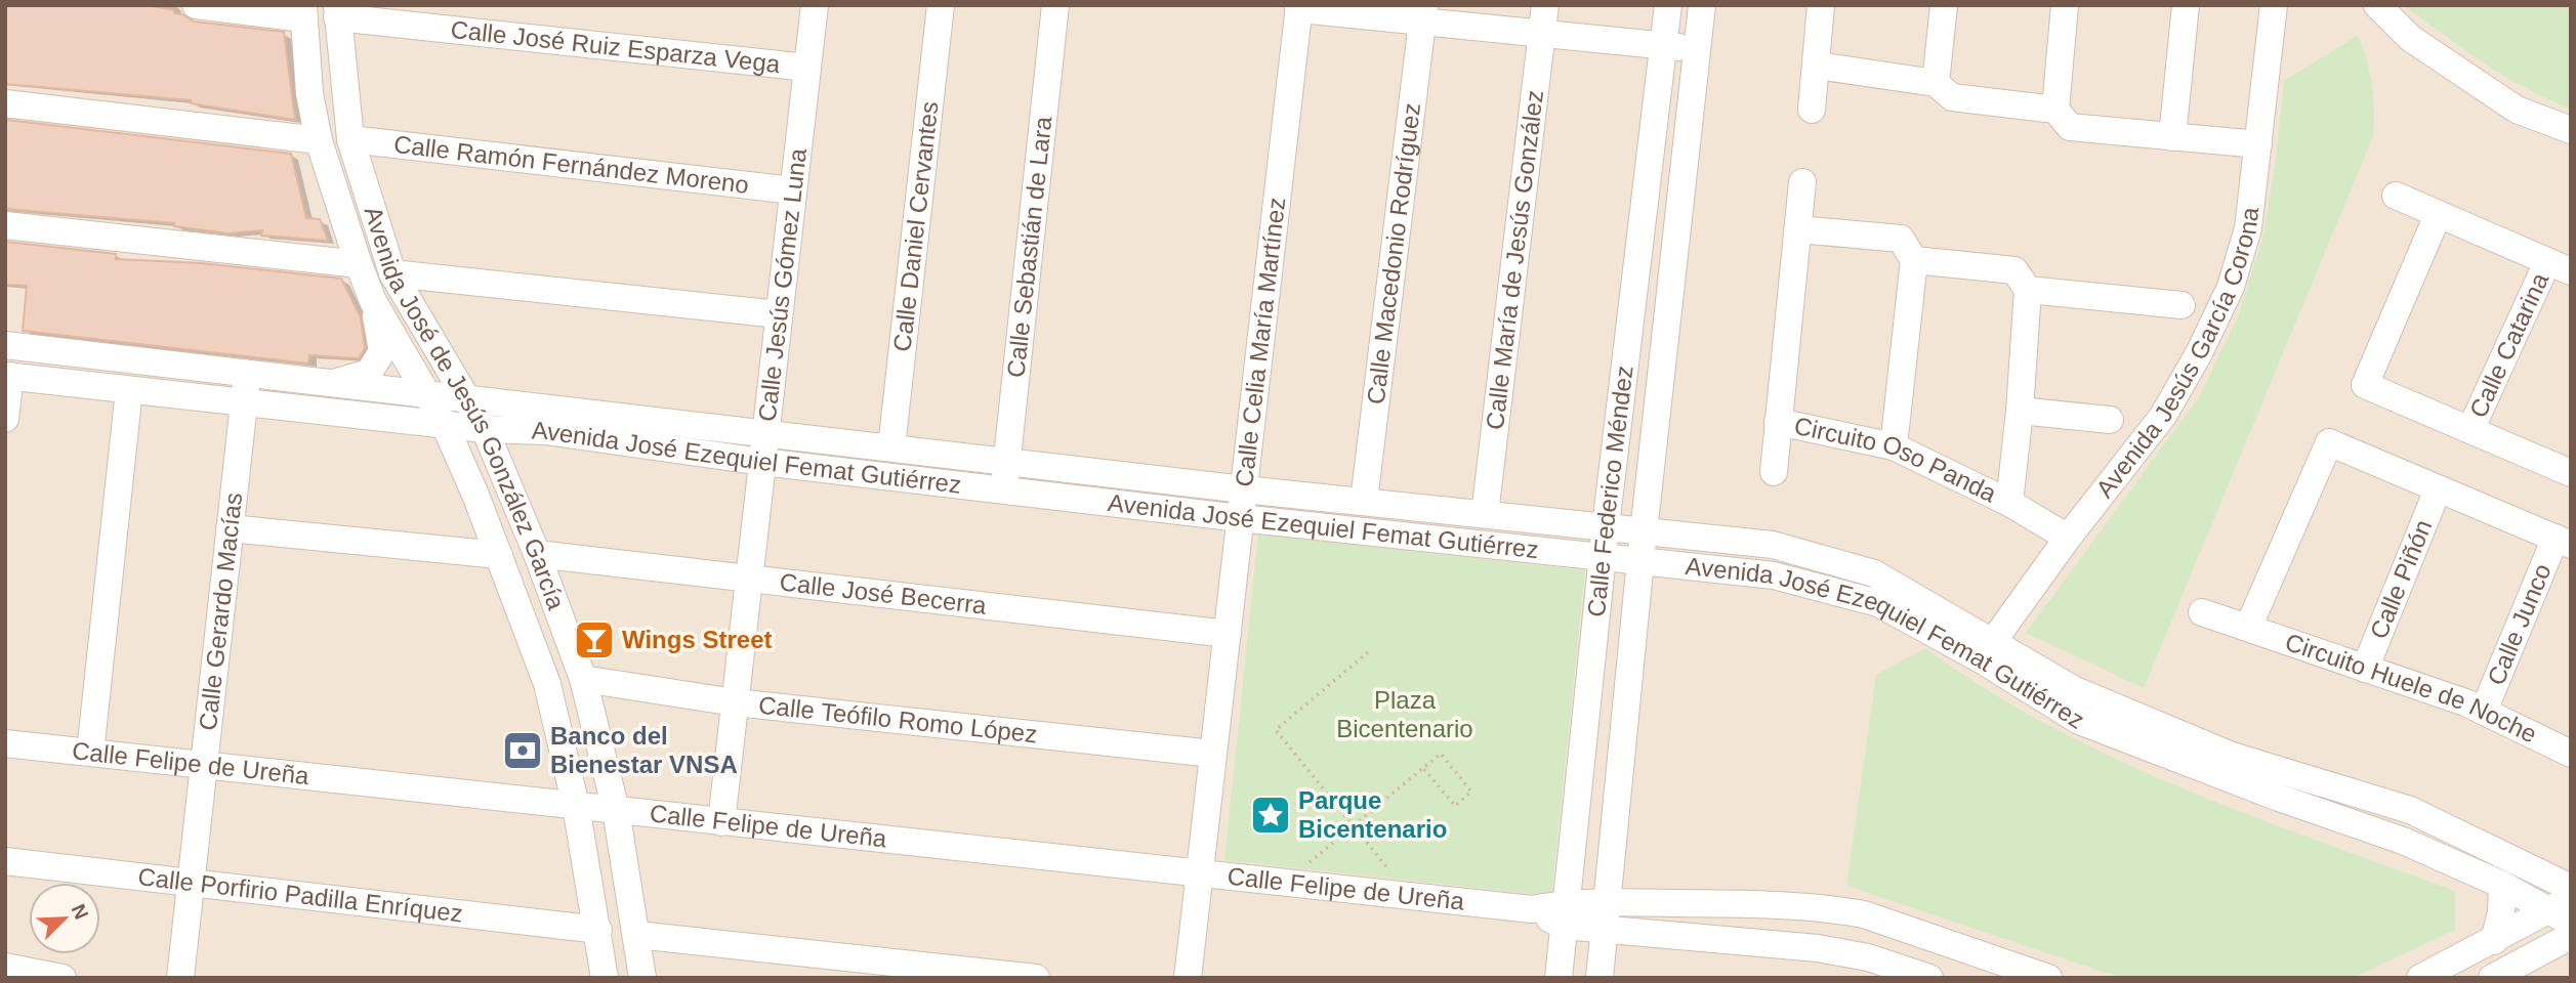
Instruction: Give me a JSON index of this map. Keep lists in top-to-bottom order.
{
  "streets": {
    "street": [
      "Calle José Ruiz Esparza Vega",
      "Calle Ramón Fernández Moreno",
      "Calle Daniel Cervantes",
      "Calle Sebastián de Lara",
      "Calle Macedonio Rodríguez",
      "Calle María de Jesús González",
      "Calle Jesús Gómez Luna",
      "Calle Celia María Martínez",
      "Calle Catarina",
      "Avenida Jesús García Corona",
      "Avenida José de Jesús González García",
      "Avenida José Ezequiel Femat Gutiérrez",
      "Circuito Oso Panda",
      "Calle Federico Méndez",
      "Calle Piñón",
      "Calle José Becerra",
      "Calle Gerardo Macías",
      "Calle Junco",
      "Circuito Huele de Noche",
      "Calle Teófilo Romo López",
      "Calle Felipe de Ureña",
      "Calle Porfirio Padilla Enríquez"
    ]
  },
  "crossings": [
    ["Calle José Ruiz Esparza Vega", "Calle Jesús Gómez Luna"],
    ["Calle José Ruiz Esparza Vega", "Avenida José de Jesús González García"],
    ["Calle Ramón Fernández Moreno", "Calle Jesús Gómez Luna"],
    ["Calle Ramón Fernández Moreno", "Avenida José de Jesús González García"],
    ["Calle Daniel Cervantes", "Avenida José Ezequiel Femat Gutiérrez"],
    ["Calle Sebastián de Lara", "Avenida José Ezequiel Femat Gutiérrez"],
    ["Calle Macedonio Rodríguez", "Avenida José Ezequiel Femat Gutiérrez"],
    ["Calle María de Jesús González", "Avenida José Ezequiel Femat Gutiérrez"],
    ["Calle Jesús Gómez Luna", "Avenida José Ezequiel Femat Gutiérrez"],
    ["Calle Jesús Gómez Luna", "Calle José Becerra"],
    ["Calle Jesús Gómez Luna", "Calle Teófilo Romo López"],
    ["Calle Jesús Gómez Luna", "Calle Felipe de Ureña"],
    ["Calle Celia María Martínez", "Avenida José Ezequiel Femat Gutiérrez"],
    ["Calle Celia María Martínez", "Calle José Becerra"],
    ["Calle Celia María Martínez", "Calle Teófilo Romo López"],
    ["Calle Celia María Martínez", "Calle Felipe de Ureña"],
    ["Avenida Jesús García Corona", "Avenida José Ezequiel Femat Gutiérrez"],
    ["Avenida Jesús García Corona", "Circuito Oso Panda"],
    ["Avenida José de Jesús González García", "Avenida José Ezequiel Femat Gutiérrez"],
    ["Avenida José de Jesús González García", "Calle José Becerra"],
    ["Avenida José de Jesús González García", "Calle Teófilo Romo López"],
    ["Avenida José de Jesús González García", "Calle Felipe de Ureña"],
    ["Avenida José de Jesús González García", "Calle Porfirio Padilla Enríquez"],
    ["Avenida José Ezequiel Femat Gutiérrez", "Calle Federico Méndez"],
    ["Avenida José Ezequiel Femat Gutiérrez", "Calle Gerardo Macías"],
    ["Calle Federico Méndez", "Calle Felipe de Ureña"],
    ["Calle Piñón", "Circuito Huele de Noche"],
    ["Calle Gerardo Macías", "Calle Felipe de Ureña"],
    ["Calle Gerardo Macías", "Calle Porfirio Padilla Enríquez"],
    ["Calle Junco", "Circuito Huele de Noche"]
  ],
  "parks": ["Plaza Bicentenario"],
  "places": {
    "bar": ["Wings Street"],
    "bank": ["Banco del Bienestar VNSA"],
    "place": ["Parque Bicentenario"]
  },
  "north": "top right"
}
